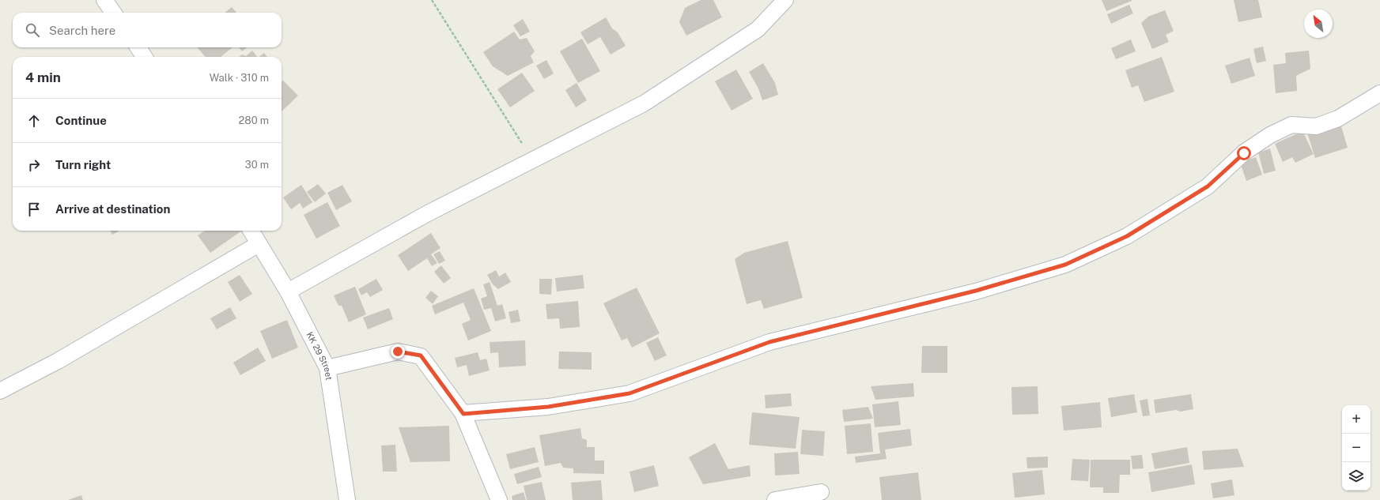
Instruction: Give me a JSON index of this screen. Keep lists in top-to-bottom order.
{
  "streets": {
    "street": ["KK 29 Street"]
  },
  "north": "top left",
  "page": {
    "search": "Search here",
    "heading": ["4 min", "Walk · 310 m"],
    "list": [
      ["Continue", "280 m"],
      ["Turn right", "30 m"],
      "Arrive at destination"
    ],
    "map_buttons": ["+", "−"]
  }
}
